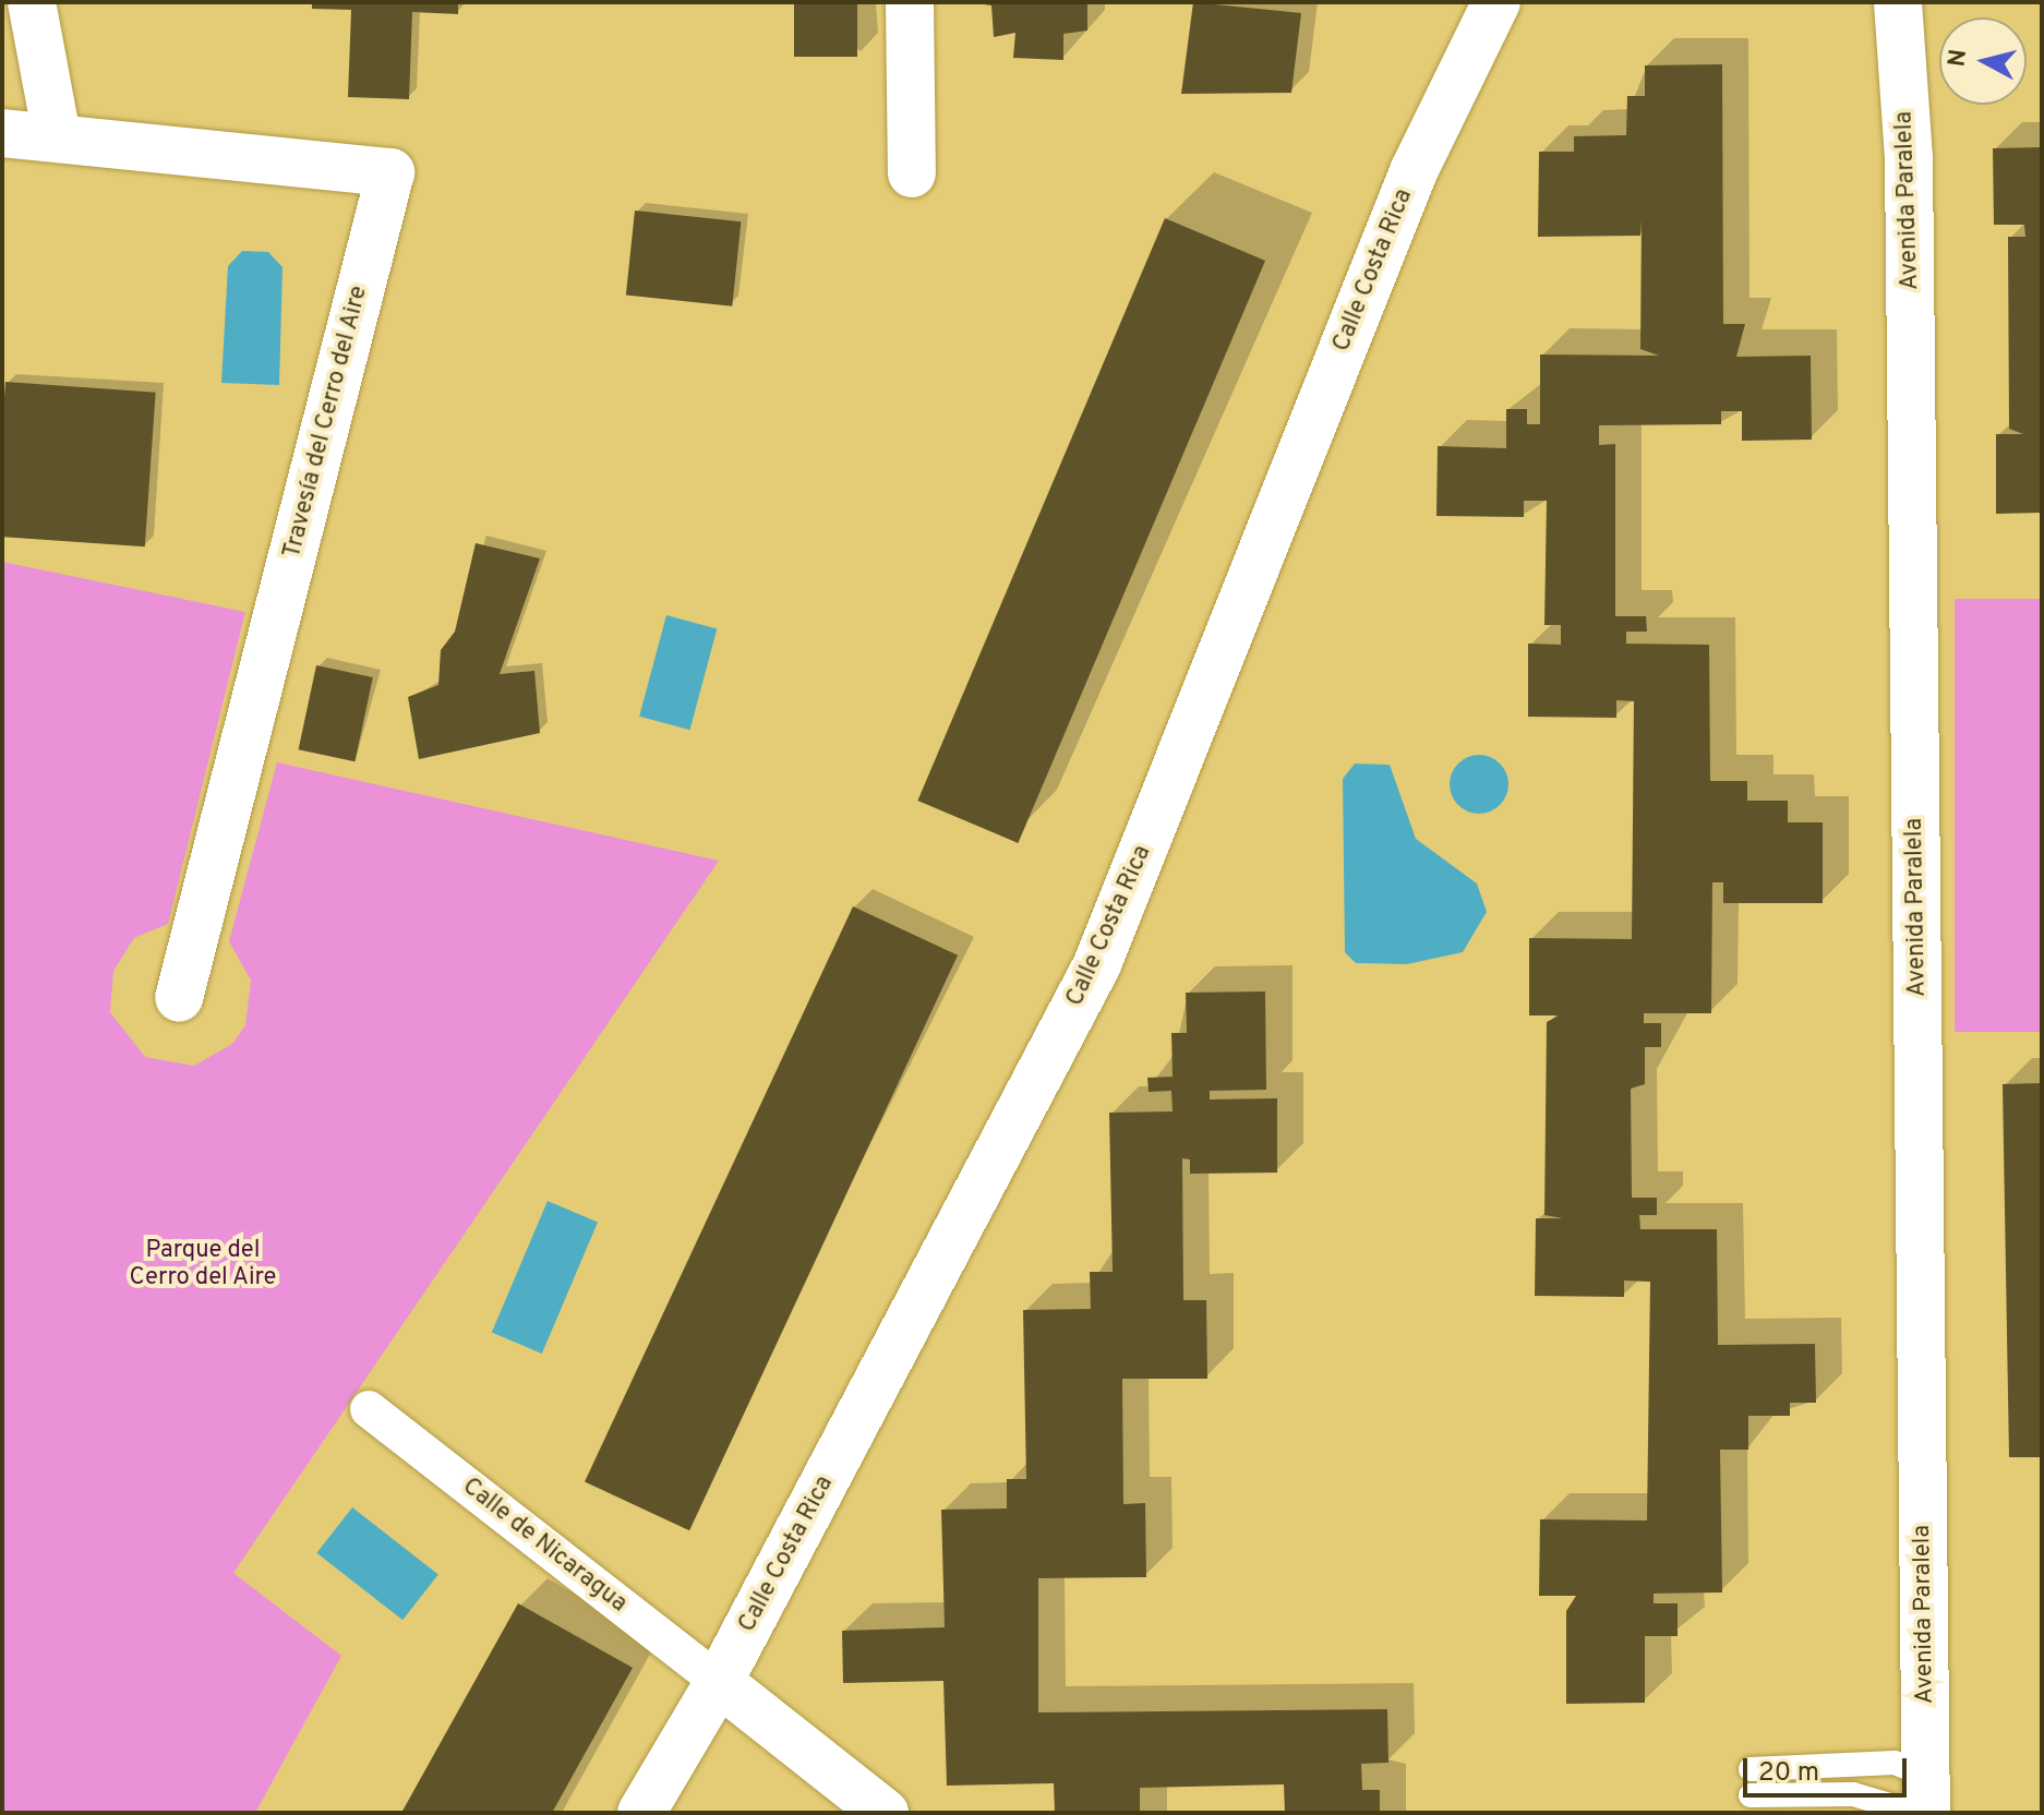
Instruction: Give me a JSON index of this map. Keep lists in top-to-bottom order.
{
  "streets": {
    "street": [
      "Avenida Paralela",
      "Calle Costa Rica",
      "Travesía del Cerro del Aire",
      "Calle de Nicaragua"
    ]
  },
  "crossings": [
    ["Calle Costa Rica", "Calle de Nicaragua"]
  ],
  "parks": ["Parque del Cerro del Aire"],
  "scale_bar": "20 m",
  "north": "left"
}
